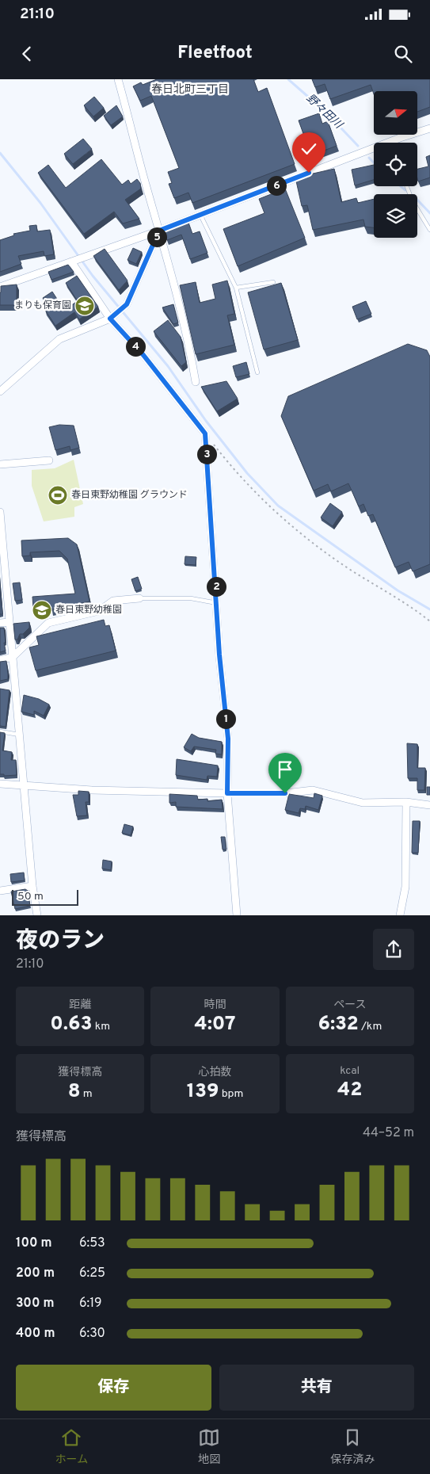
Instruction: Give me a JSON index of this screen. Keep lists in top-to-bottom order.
{
  "districts": ["春日北町三丁目"],
  "water": ["野々田川"],
  "places": {
    "school or university": ["まりも保育園", "春日東野幼稚園"],
    "sports": ["春日東野幼稚園 グラウンド"]
  },
  "scale_bar": "50 m",
  "north": "right",
  "page": {
    "status": "21:10",
    "header": "Fleetfoot",
    "pins": [
      "6",
      "5",
      "4",
      "3",
      "2",
      "1"
    ],
    "scale": "50 m",
    "heading": ["夜のラン", "21:10"],
    "stats": [
      ["距離", "0.63 km"],
      ["時間", "4:07"],
      ["ペース", "6:32 /km"],
      ["獲得標高", "8 m"],
      ["心拍数", "139 bpm"],
      ["kcal", "42"]
    ],
    "chart": ["獲得標高", "44–52 m"],
    "list": [
      {
        "name": "100 m",
        "note": "6:53"
      },
      {
        "name": "200 m",
        "note": "6:25"
      },
      {
        "name": "300 m",
        "note": "6:19"
      },
      {
        "name": "400 m",
        "note": "6:30"
      }
    ],
    "buttons": ["保存", "共有"],
    "tabs": ["ホーム", "地図", "保存済み"]
  }
}
